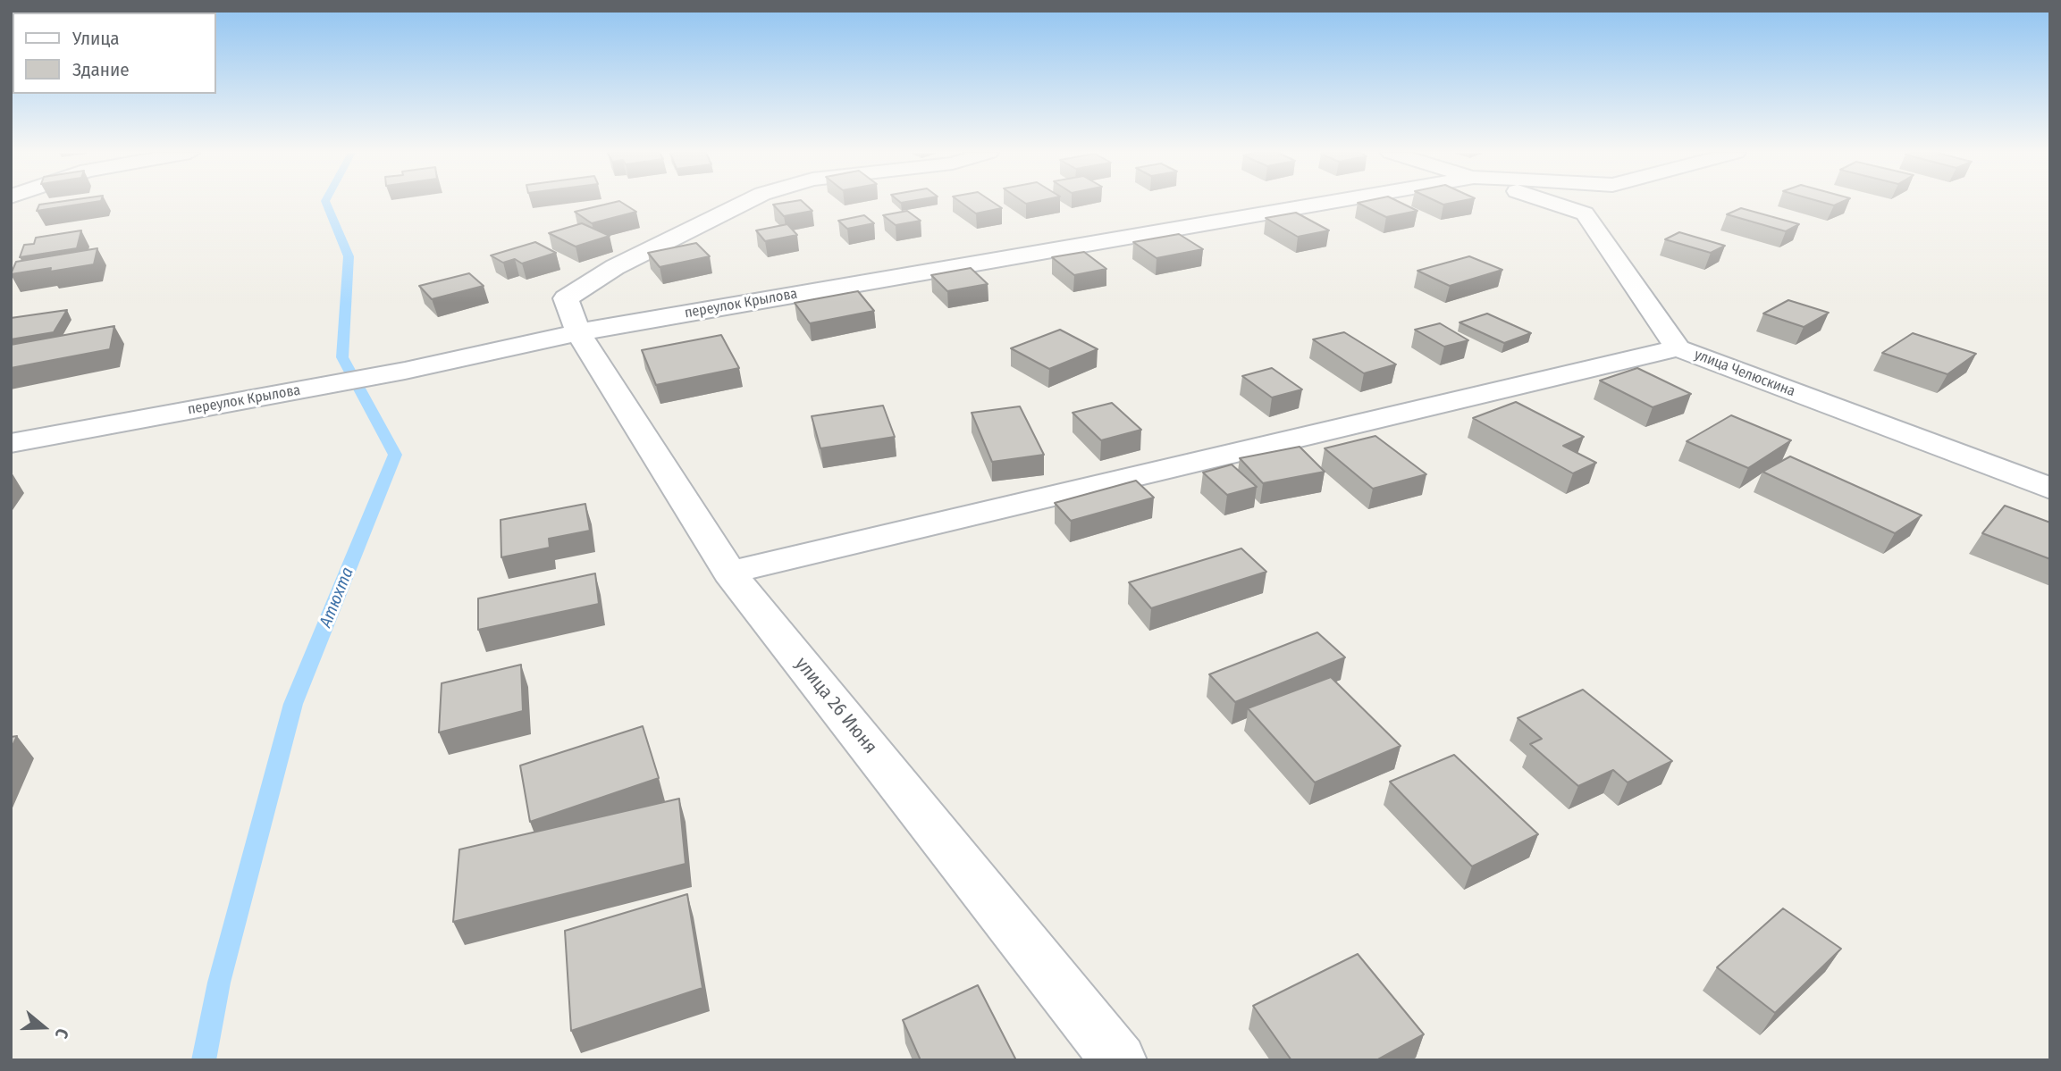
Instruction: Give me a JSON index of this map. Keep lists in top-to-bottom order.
{
  "streets": {
    "street": ["переулок Крылова", "улица Челюскина", "улица 26 Июня"]
  },
  "crossings": [
    ["переулок Крылова", "улица 26 Июня"]
  ],
  "water": ["Атюхта"],
  "legend": ["Улица", "Здание"],
  "north": "right"
}
